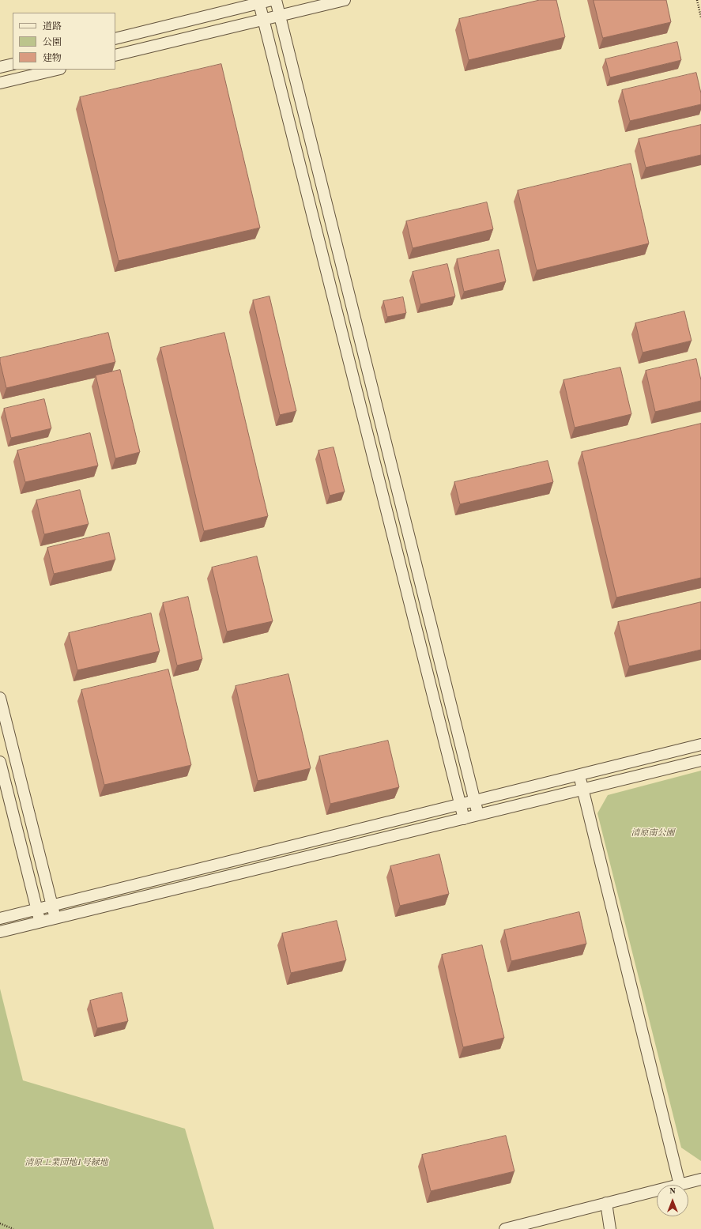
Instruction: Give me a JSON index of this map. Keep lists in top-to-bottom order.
{
  "parks": ["清原南公園", "清原工業団地1号緑地"],
  "legend": ["道路", "公園", "建物"],
  "north": "top"
}
